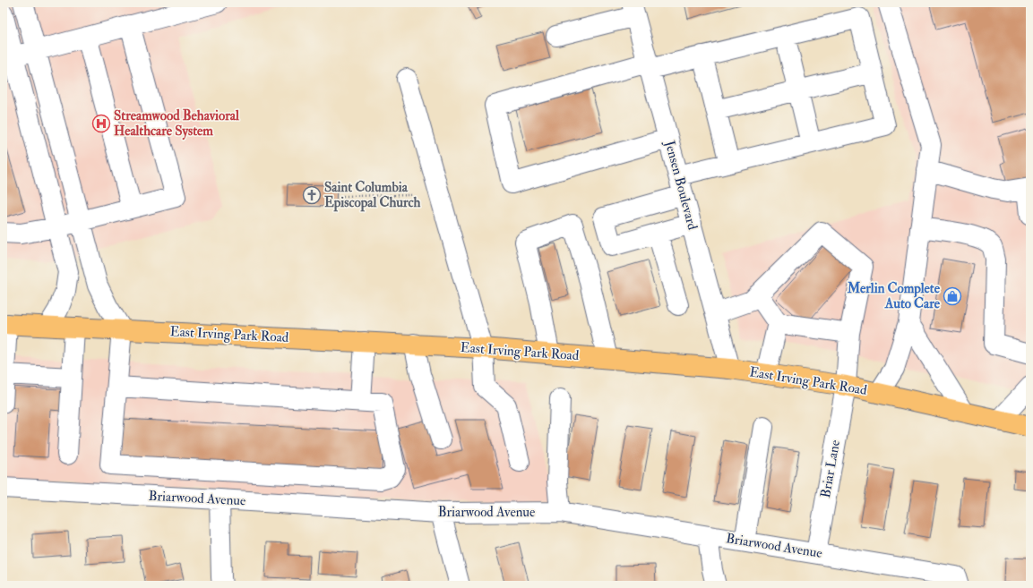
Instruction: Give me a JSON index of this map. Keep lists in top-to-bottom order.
{
  "streets": {
    "main road": ["East Irving Park Road"],
    "street": ["Jensen Boulevard", "Briar Lane", "Briarwood Avenue"]
  },
  "crossings": [
    ["Jensen Boulevard", "East Irving Park Road"],
    ["East Irving Park Road", "Briar Lane"],
    ["Briar Lane", "Briarwood Avenue"]
  ],
  "places": {
    "hospital": ["Streamwood Behavioral Healthcare System"],
    "church": ["Saint Columbia Episcopal Church"],
    "shop": ["Merlin Complete Auto Care"]
  }
}
